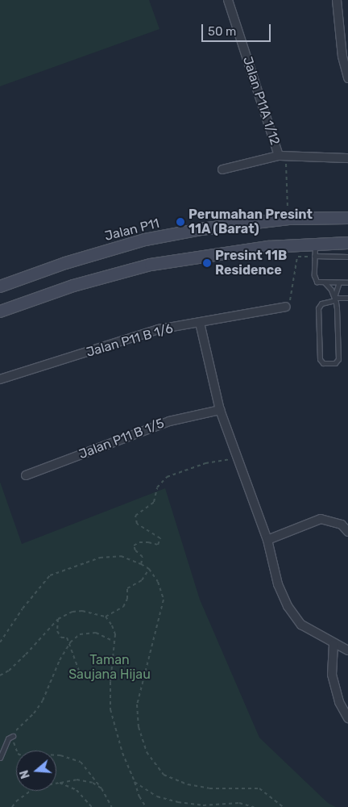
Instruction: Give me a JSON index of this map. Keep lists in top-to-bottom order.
{
  "streets": {
    "main road": ["Jalan P11"],
    "street": ["Jalan P11A 1/12", "Jalan P11 B 1/6", "Jalan P11 B 1/5"]
  },
  "parks": ["Taman Saujana Hijau"],
  "places": ["Perumahan Presint 11A (Barat)", "Presint 11B Residence"],
  "scale_bar": "50 m",
  "north": "left"
}
